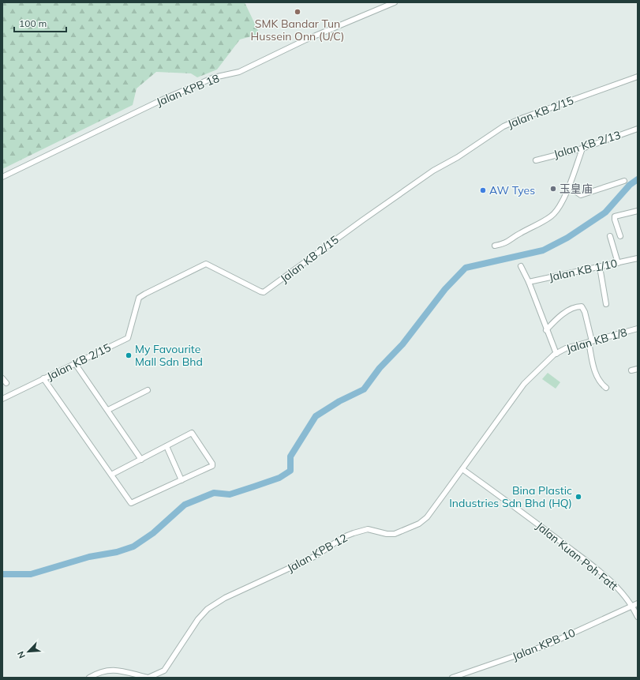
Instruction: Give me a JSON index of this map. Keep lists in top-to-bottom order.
{
  "streets": {
    "street": [
      "Jalan KPB 18",
      "Jalan KB 2/15",
      "Jalan KB 2/13",
      "Jalan KB 1/10",
      "Jalan KB 1/8",
      "Jalan KPB 12",
      "Jalan Kuan Poh Fatt",
      "Jalan KPB 10"
    ]
  },
  "crossings": [
    ["Jalan KB 1/8", "Jalan KPB 12"],
    ["Jalan KPB 12", "Jalan Kuan Poh Fatt"],
    ["Jalan Kuan Poh Fatt", "Jalan KPB 10"]
  ],
  "places": [
    "SMK Bandar Tun Hussein Onn (U/C)",
    "玉皇庙",
    "AW Tyes",
    "My Favourite Mall Sdn Bhd",
    "Bina Plastic Industries Sdn Bhd (HQ)"
  ],
  "scale_bar": "100 m",
  "north": "bottom left"
}
